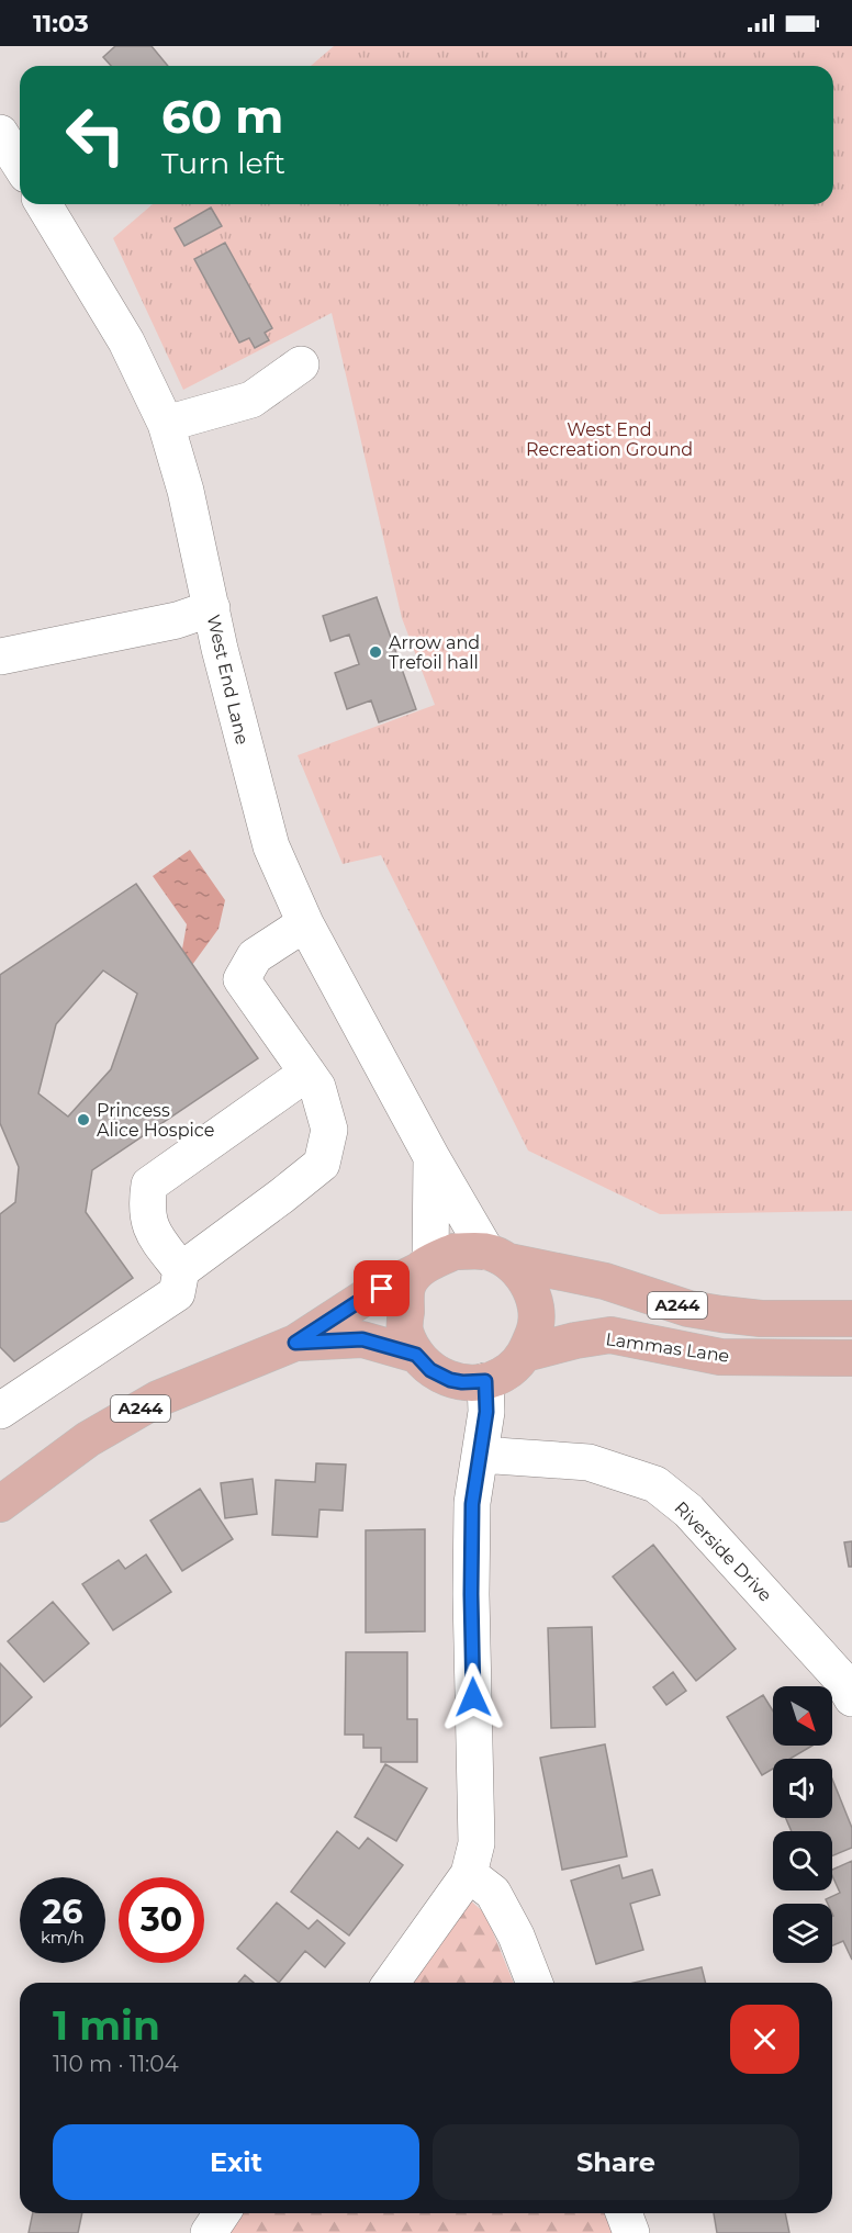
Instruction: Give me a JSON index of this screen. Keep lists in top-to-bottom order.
{
  "streets": {
    "main road": ["A244", "Lammas Lane"],
    "street": ["West End Lane", "Riverside Drive"]
  },
  "crossings": [
    ["West End Lane", "A244"],
    ["West End Lane", "Lammas Lane"],
    ["A244", "Lammas Lane"]
  ],
  "parks": ["West End Recreation Ground"],
  "places": ["Arrow and Trefoil hall", "Princess Alice Hospice"],
  "north": "bottom right",
  "page": {
    "status": "11:03",
    "turn": ["60 m", "Turn left"],
    "speed": "26 km/h",
    "limit": "30",
    "heading": ["1 min", "110 m · 11:04"],
    "buttons": ["Exit", "Share"]
  }
}
